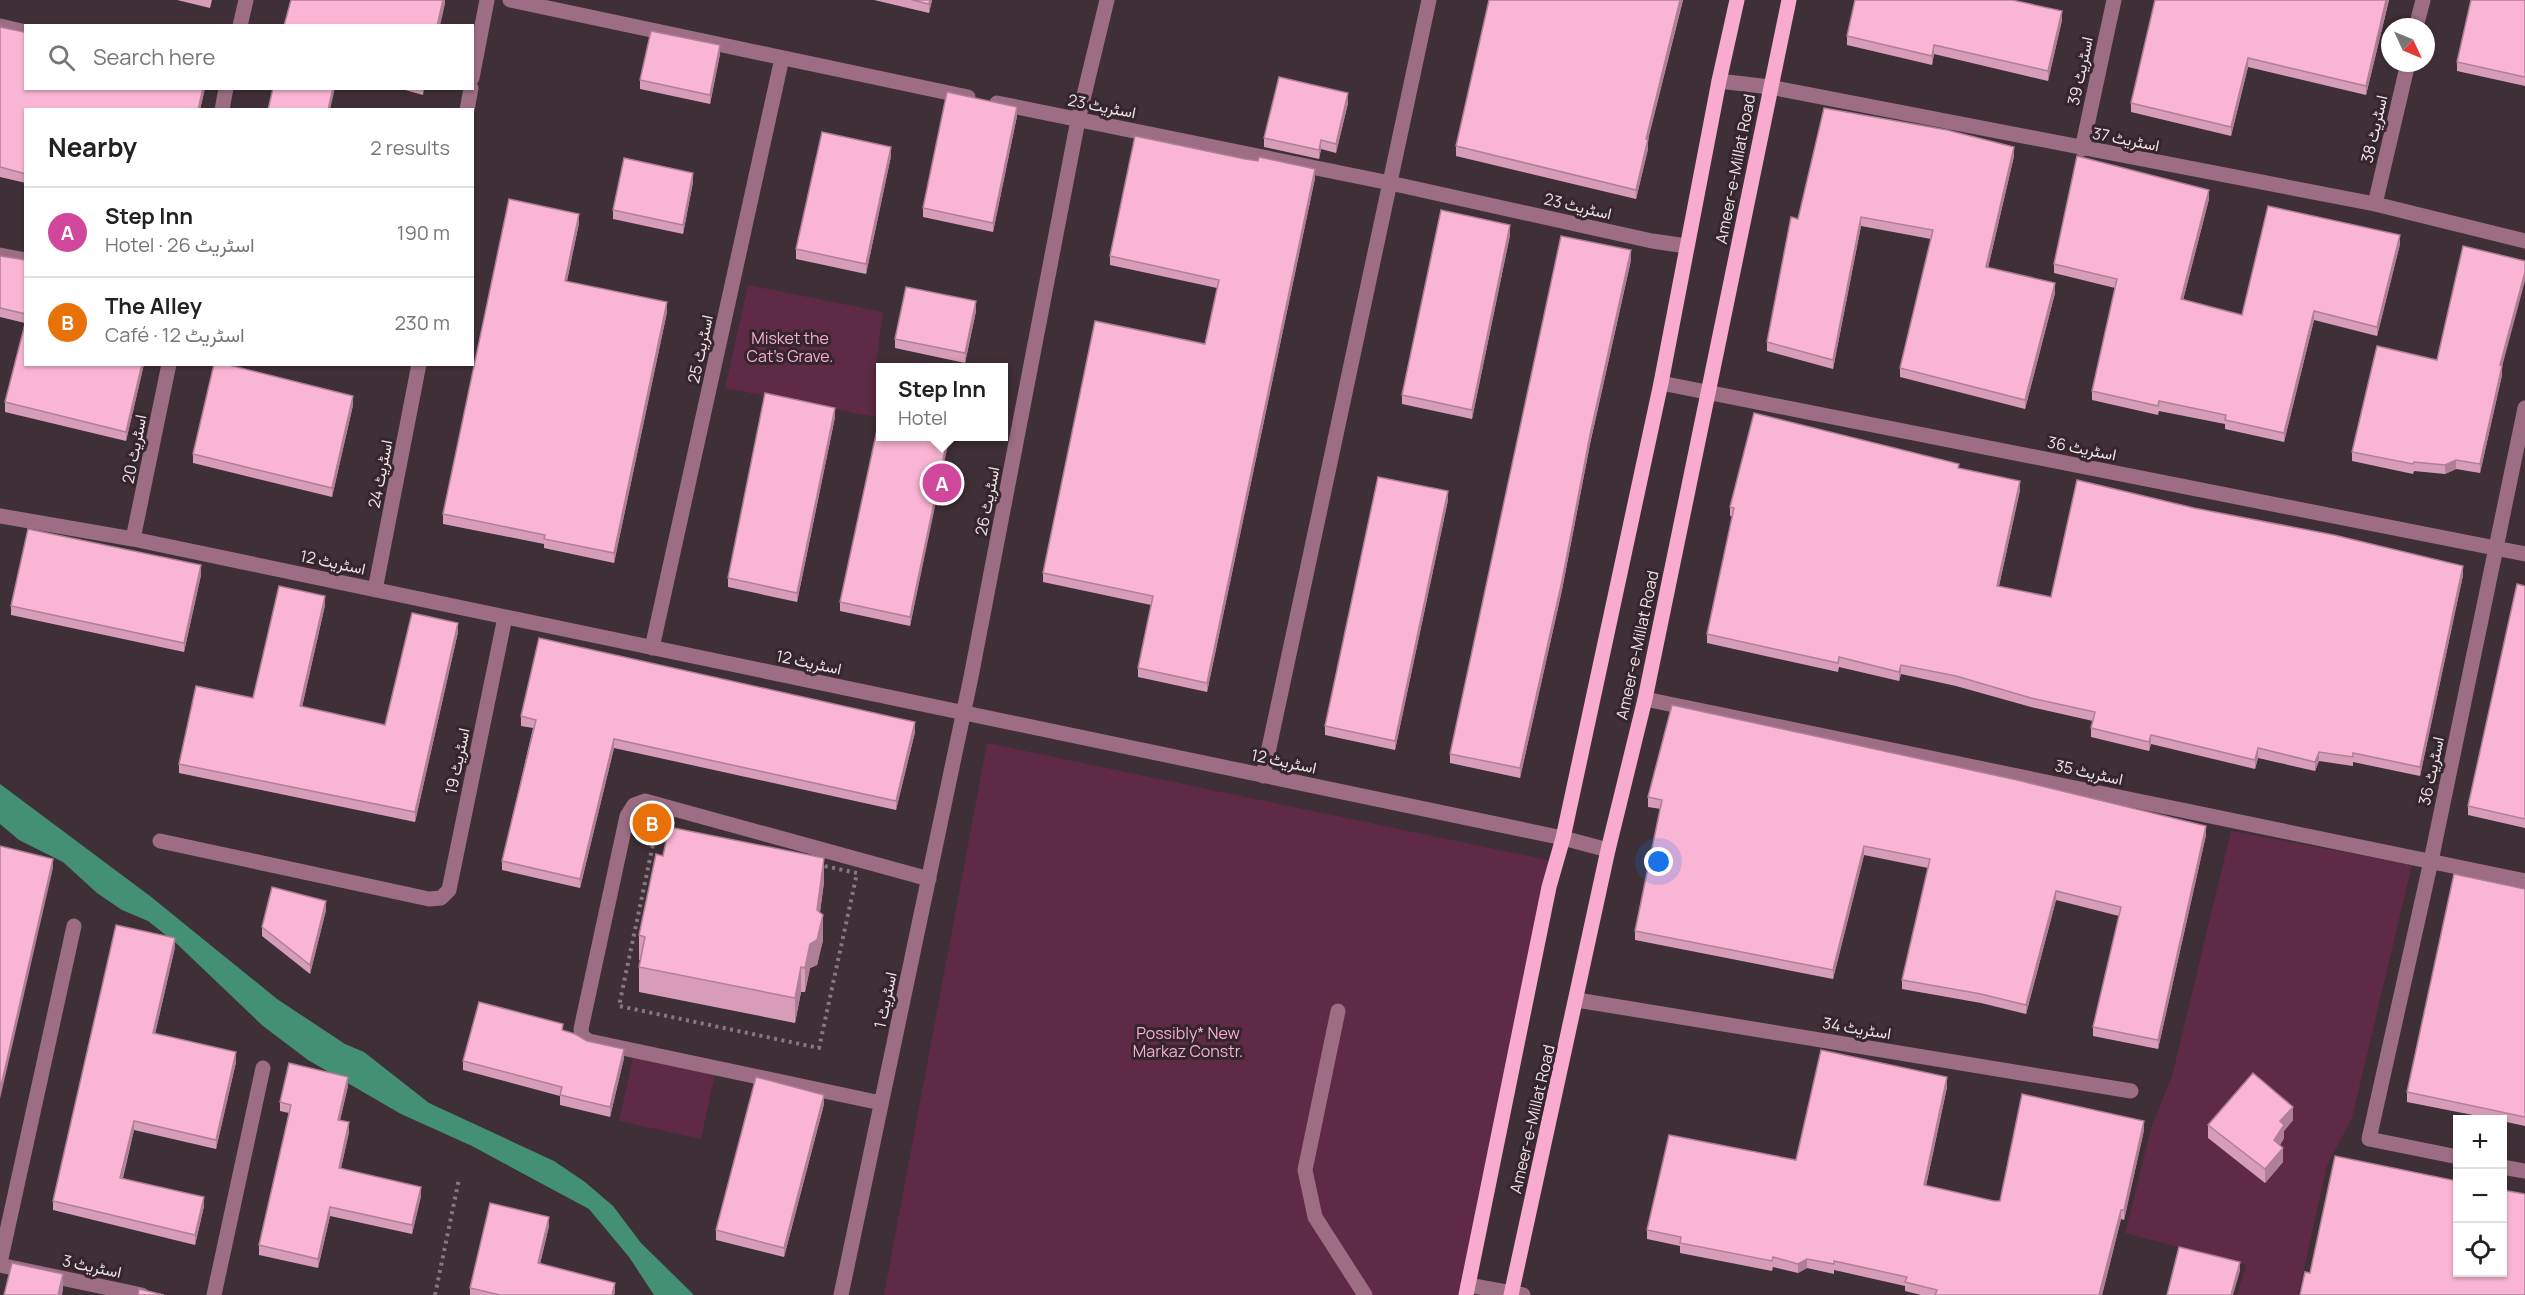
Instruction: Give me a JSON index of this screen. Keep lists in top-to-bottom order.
{
  "streets": {
    "main road": ["Ameer-e-Millat Road"],
    "street": [
      "اسٹریٹ 39",
      "اسٹریٹ 23",
      "اسٹریٹ 38",
      "اسٹریٹ 37",
      "اسٹریٹ 25",
      "اسٹریٹ 36",
      "اسٹریٹ 20",
      "اسٹریٹ 24",
      "اسٹریٹ 26",
      "اسٹریٹ 12",
      "اسٹریٹ 19",
      "اسٹریٹ 35",
      "اسٹریٹ 1",
      "اسٹریٹ 34",
      "اسٹریٹ 3"
    ]
  },
  "crossings": [
    ["اسٹریٹ 39", "اسٹریٹ 37"],
    ["اسٹریٹ 23", "Ameer-e-Millat Road"],
    ["اسٹریٹ 23", "اسٹریٹ 25"],
    ["اسٹریٹ 23", "اسٹریٹ 26"],
    ["اسٹریٹ 38", "اسٹریٹ 37"],
    ["اسٹریٹ 37", "Ameer-e-Millat Road"],
    ["Ameer-e-Millat Road", "اسٹریٹ 36"],
    ["Ameer-e-Millat Road", "اسٹریٹ 12"],
    ["Ameer-e-Millat Road", "اسٹریٹ 35"],
    ["Ameer-e-Millat Road", "اسٹریٹ 34"],
    ["اسٹریٹ 25", "اسٹریٹ 12"],
    ["اسٹریٹ 36", "اسٹریٹ 35"],
    ["اسٹریٹ 20", "اسٹریٹ 12"],
    ["اسٹریٹ 24", "اسٹریٹ 12"],
    ["اسٹریٹ 26", "اسٹریٹ 12"],
    ["اسٹریٹ 26", "اسٹریٹ 1"],
    ["اسٹریٹ 12", "اسٹریٹ 19"],
    ["اسٹریٹ 12", "اسٹریٹ 1"]
  ],
  "parks": ["Misket the Cat's Grave.", "Possibly* New Markaz Constr."],
  "north": "bottom right",
  "page": {
    "search": "Search here",
    "heading": ["Nearby", "2 results"],
    "list": [
      {
        "mark": "A",
        "name": "Step Inn",
        "note": "Hotel · اسٹریٹ 26",
        "value": "190 m"
      },
      {
        "mark": "B",
        "name": "The Alley",
        "note": "Café · اسٹریٹ 12",
        "value": "230 m"
      }
    ],
    "popup": ["Step Inn", "Hotel"],
    "pins": ["A", "B"],
    "map_buttons": ["+", "−"]
  }
}
